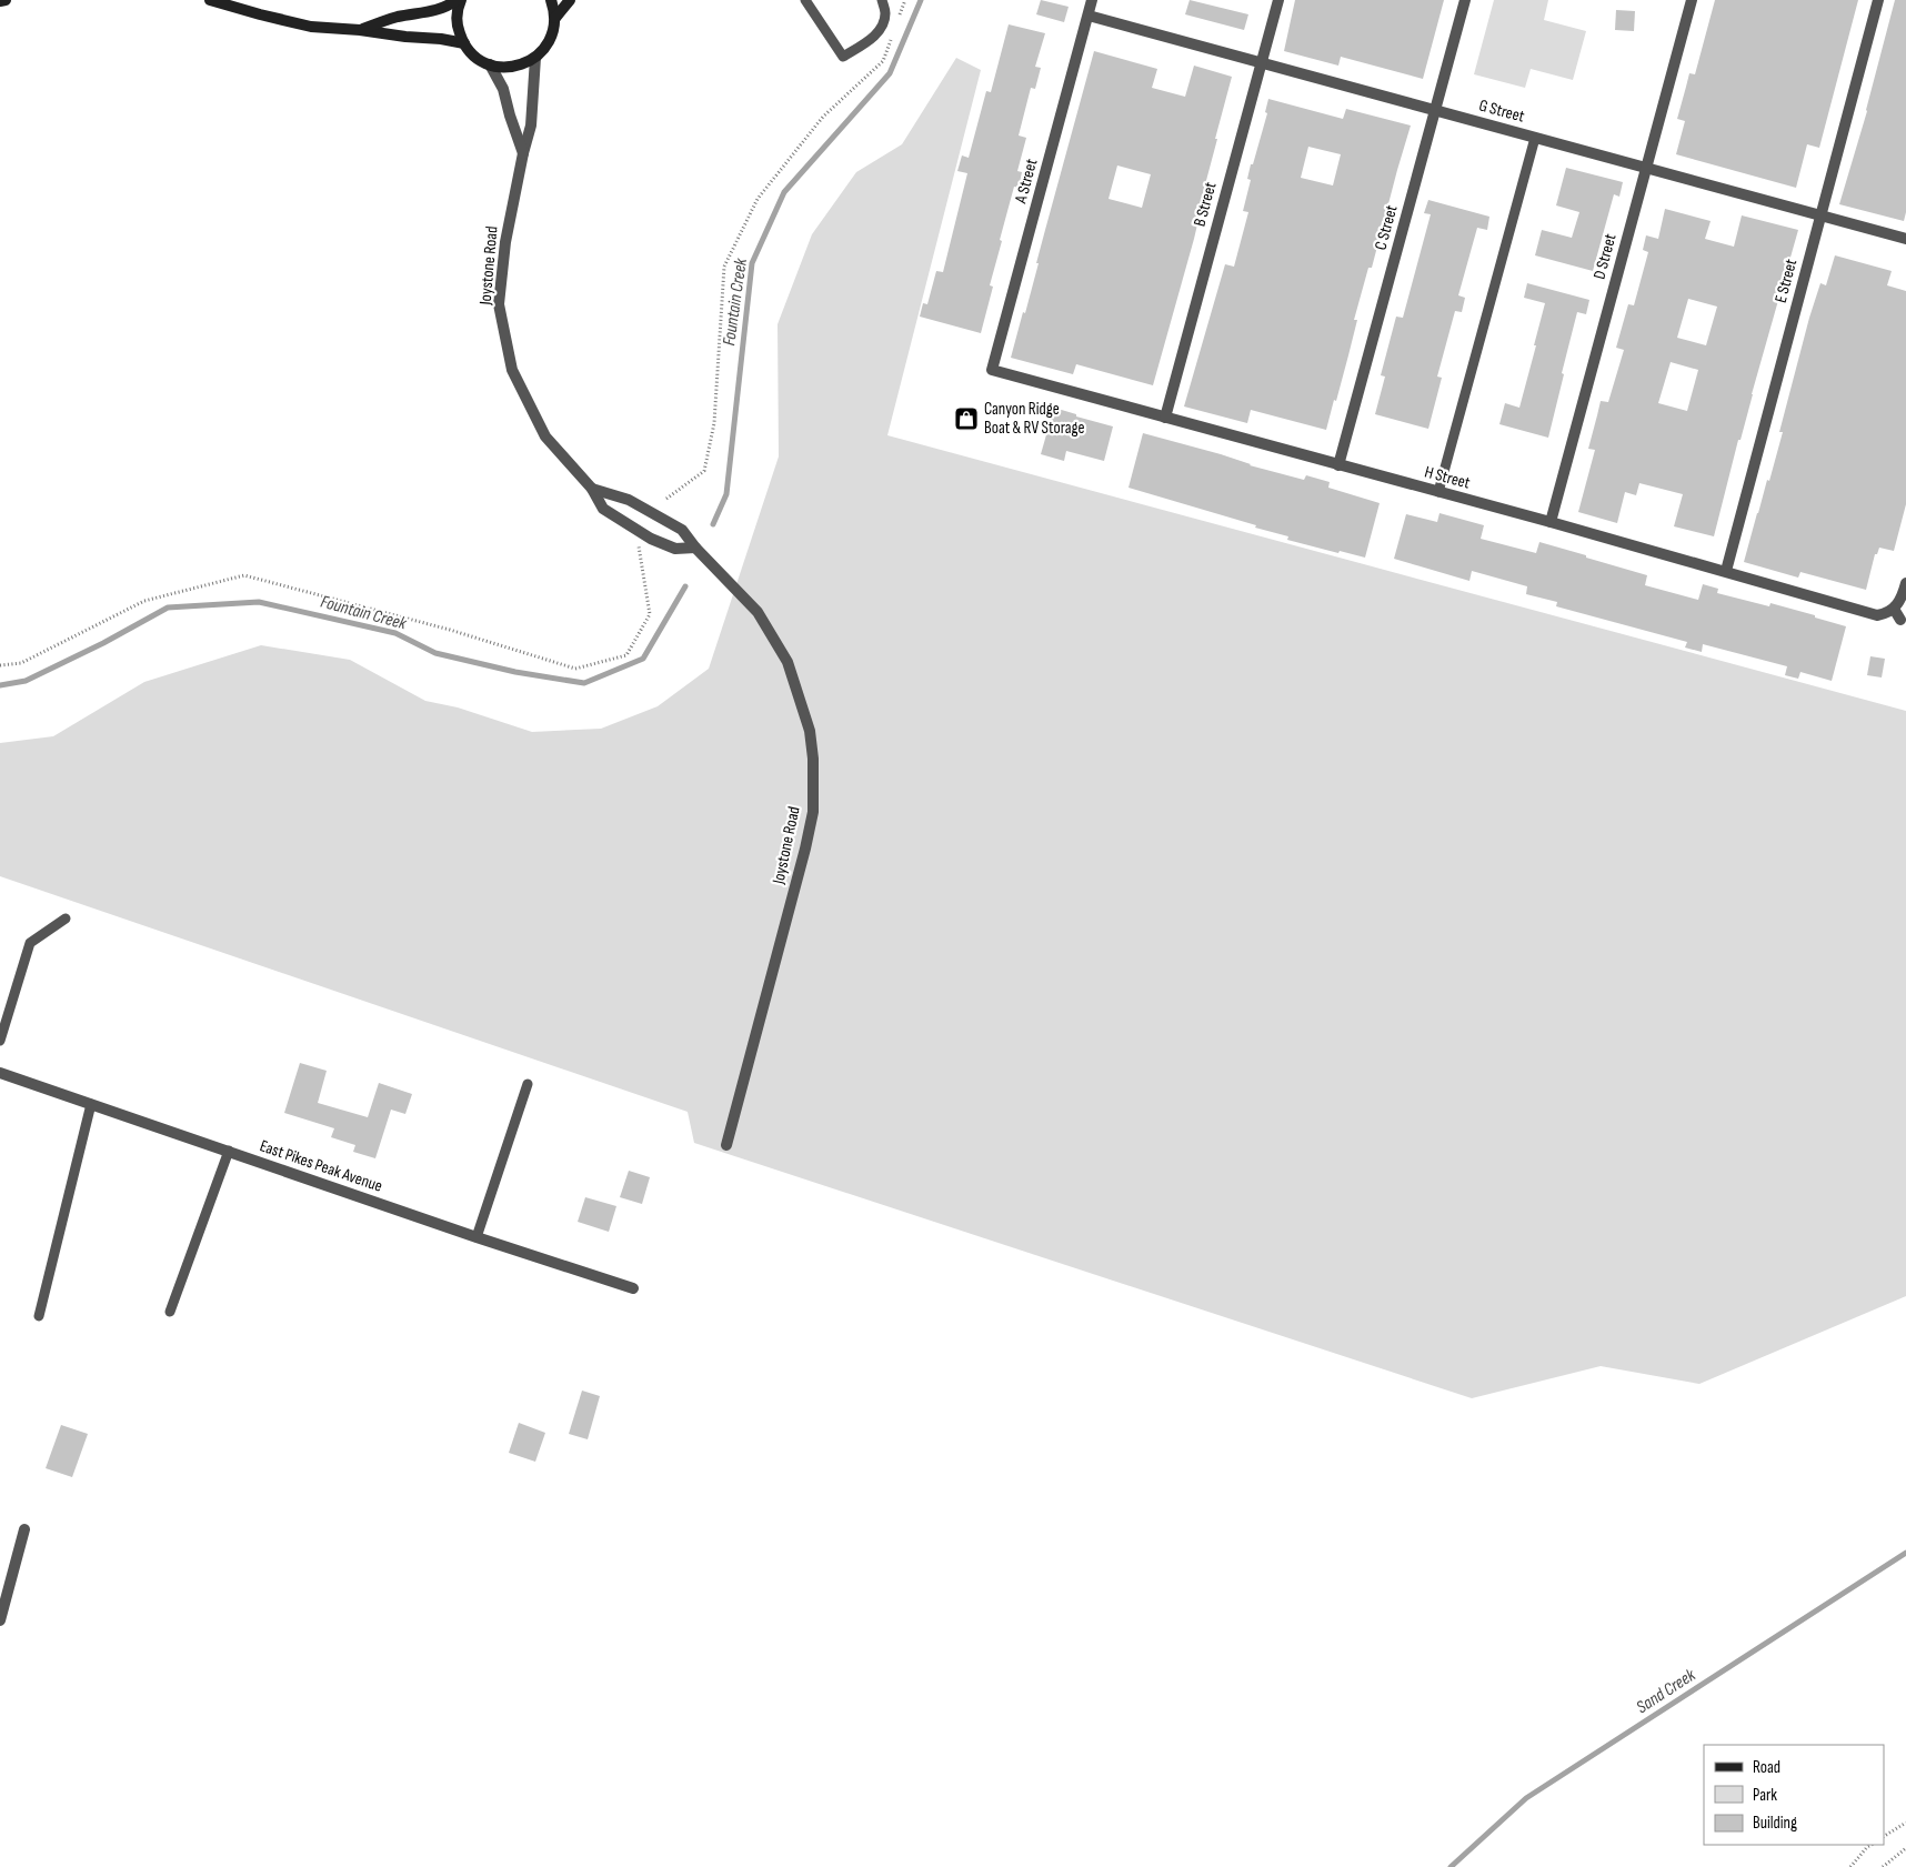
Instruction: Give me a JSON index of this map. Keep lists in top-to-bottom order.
{
  "streets": {
    "street": [
      "G Street",
      "A Street",
      "B Street",
      "C Street",
      "D Street",
      "Joystone Road",
      "E Street",
      "H Street",
      "East Pikes Peak Avenue"
    ]
  },
  "crossings": [
    ["G Street", "A Street"],
    ["G Street", "B Street"],
    ["G Street", "C Street"],
    ["G Street", "D Street"],
    ["G Street", "E Street"],
    ["A Street", "H Street"],
    ["B Street", "H Street"],
    ["C Street", "H Street"],
    ["D Street", "H Street"],
    ["E Street", "H Street"]
  ],
  "water": ["Fountain Creek", "Sand Creek"],
  "places": {
    "shop": ["Canyon Ridge Boat & RV Storage"]
  },
  "legend": ["Road", "Park", "Building"]
}
